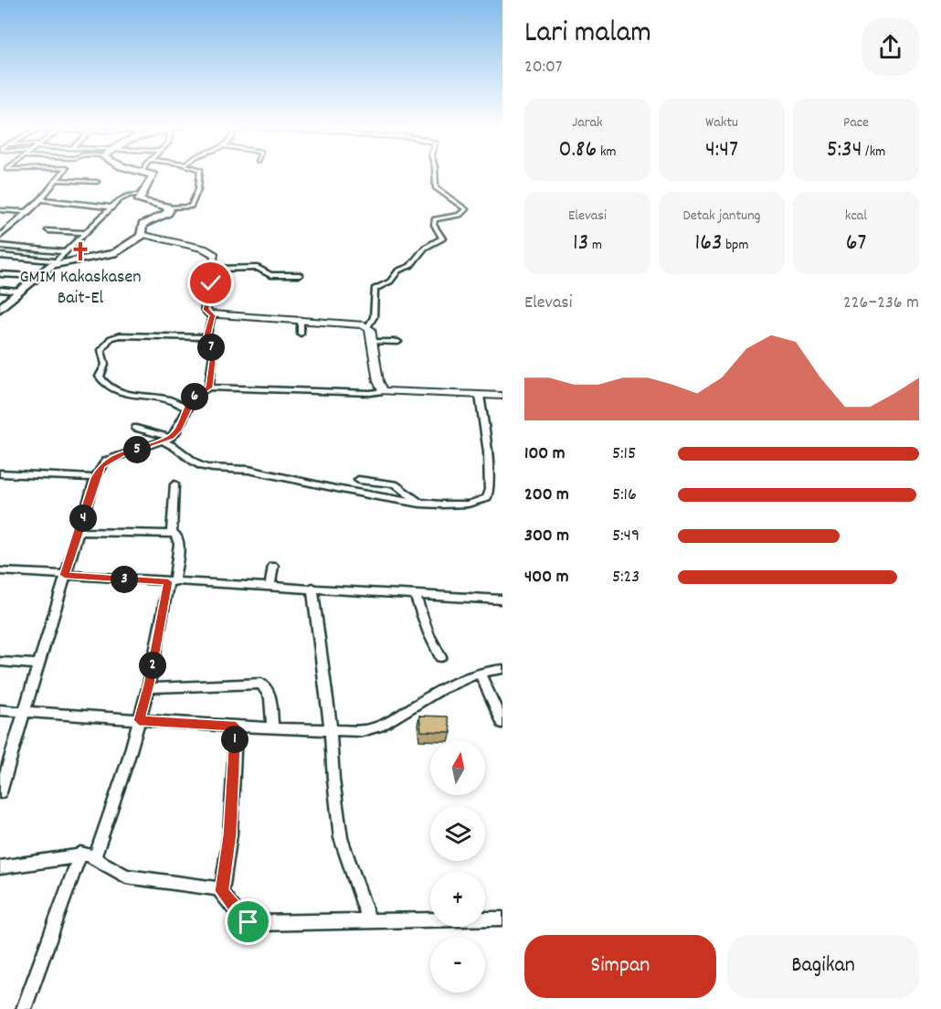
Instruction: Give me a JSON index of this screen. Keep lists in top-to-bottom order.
{
  "places": {
    "church": ["GMIM Kakaskasen Bait-El"]
  },
  "north": "top",
  "page": {
    "heading": ["Lari malam", "20:07"],
    "stats": [
      ["Jarak", "0.86 km"],
      ["Waktu", "4:47"],
      ["Pace", "5:34 /km"],
      ["Elevasi", "13 m"],
      ["Detak jantung", "163 bpm"],
      ["kcal", "67"]
    ],
    "chart": ["Elevasi", "226–236 m"],
    "pins": [
      "7",
      "6",
      "5",
      "4",
      "3",
      "2",
      "1"
    ],
    "list": [
      {
        "name": "100 m",
        "note": "5:15"
      },
      {
        "name": "200 m",
        "note": "5:16"
      },
      {
        "name": "300 m",
        "note": "5:49"
      },
      {
        "name": "400 m",
        "note": "5:23"
      }
    ],
    "map_buttons": ["+", "−"],
    "buttons": ["Simpan", "Bagikan"]
  }
}
